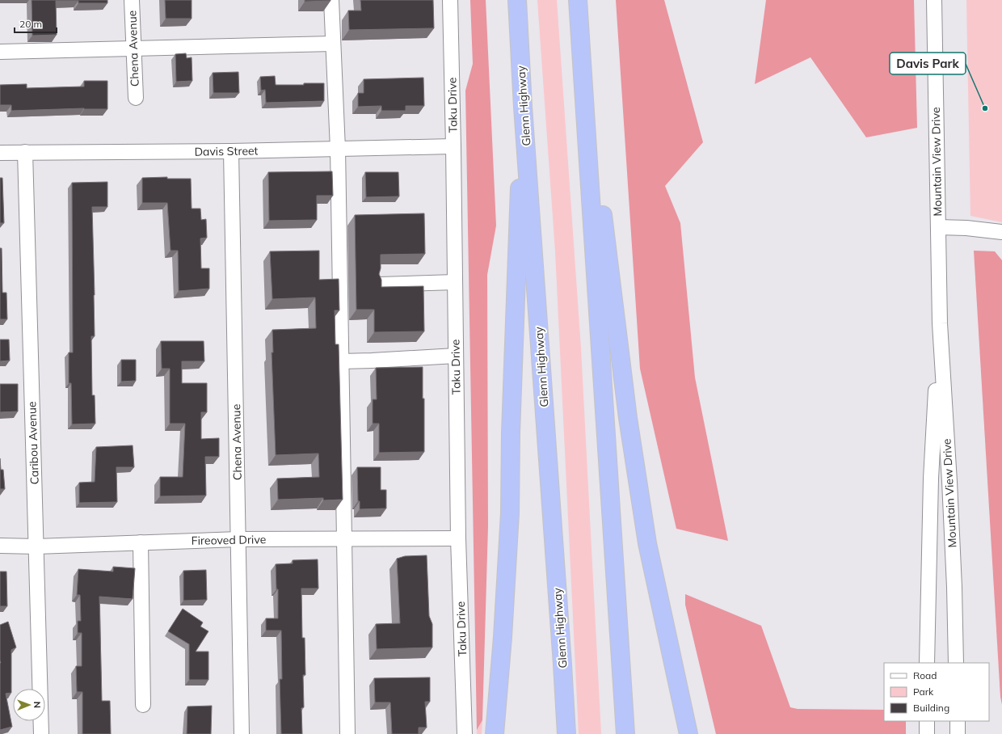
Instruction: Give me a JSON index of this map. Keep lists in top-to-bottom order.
{
  "streets": {
    "highway": ["Glenn Highway"],
    "street": [
      "Chena Avenue",
      "Taku Drive",
      "Davis Street",
      "Mountain View Drive",
      "Caribou Avenue",
      "Fireoved Drive"
    ]
  },
  "crossings": [
    ["Chena Avenue", "Davis Street"],
    ["Chena Avenue", "Fireoved Drive"],
    ["Taku Drive", "Davis Street"],
    ["Taku Drive", "Fireoved Drive"],
    ["Davis Street", "Caribou Avenue"],
    ["Caribou Avenue", "Fireoved Drive"]
  ],
  "places": ["Davis Park"],
  "legend": ["Road", "Park", "Building"],
  "scale_bar": "20 m",
  "north": "right"
}
